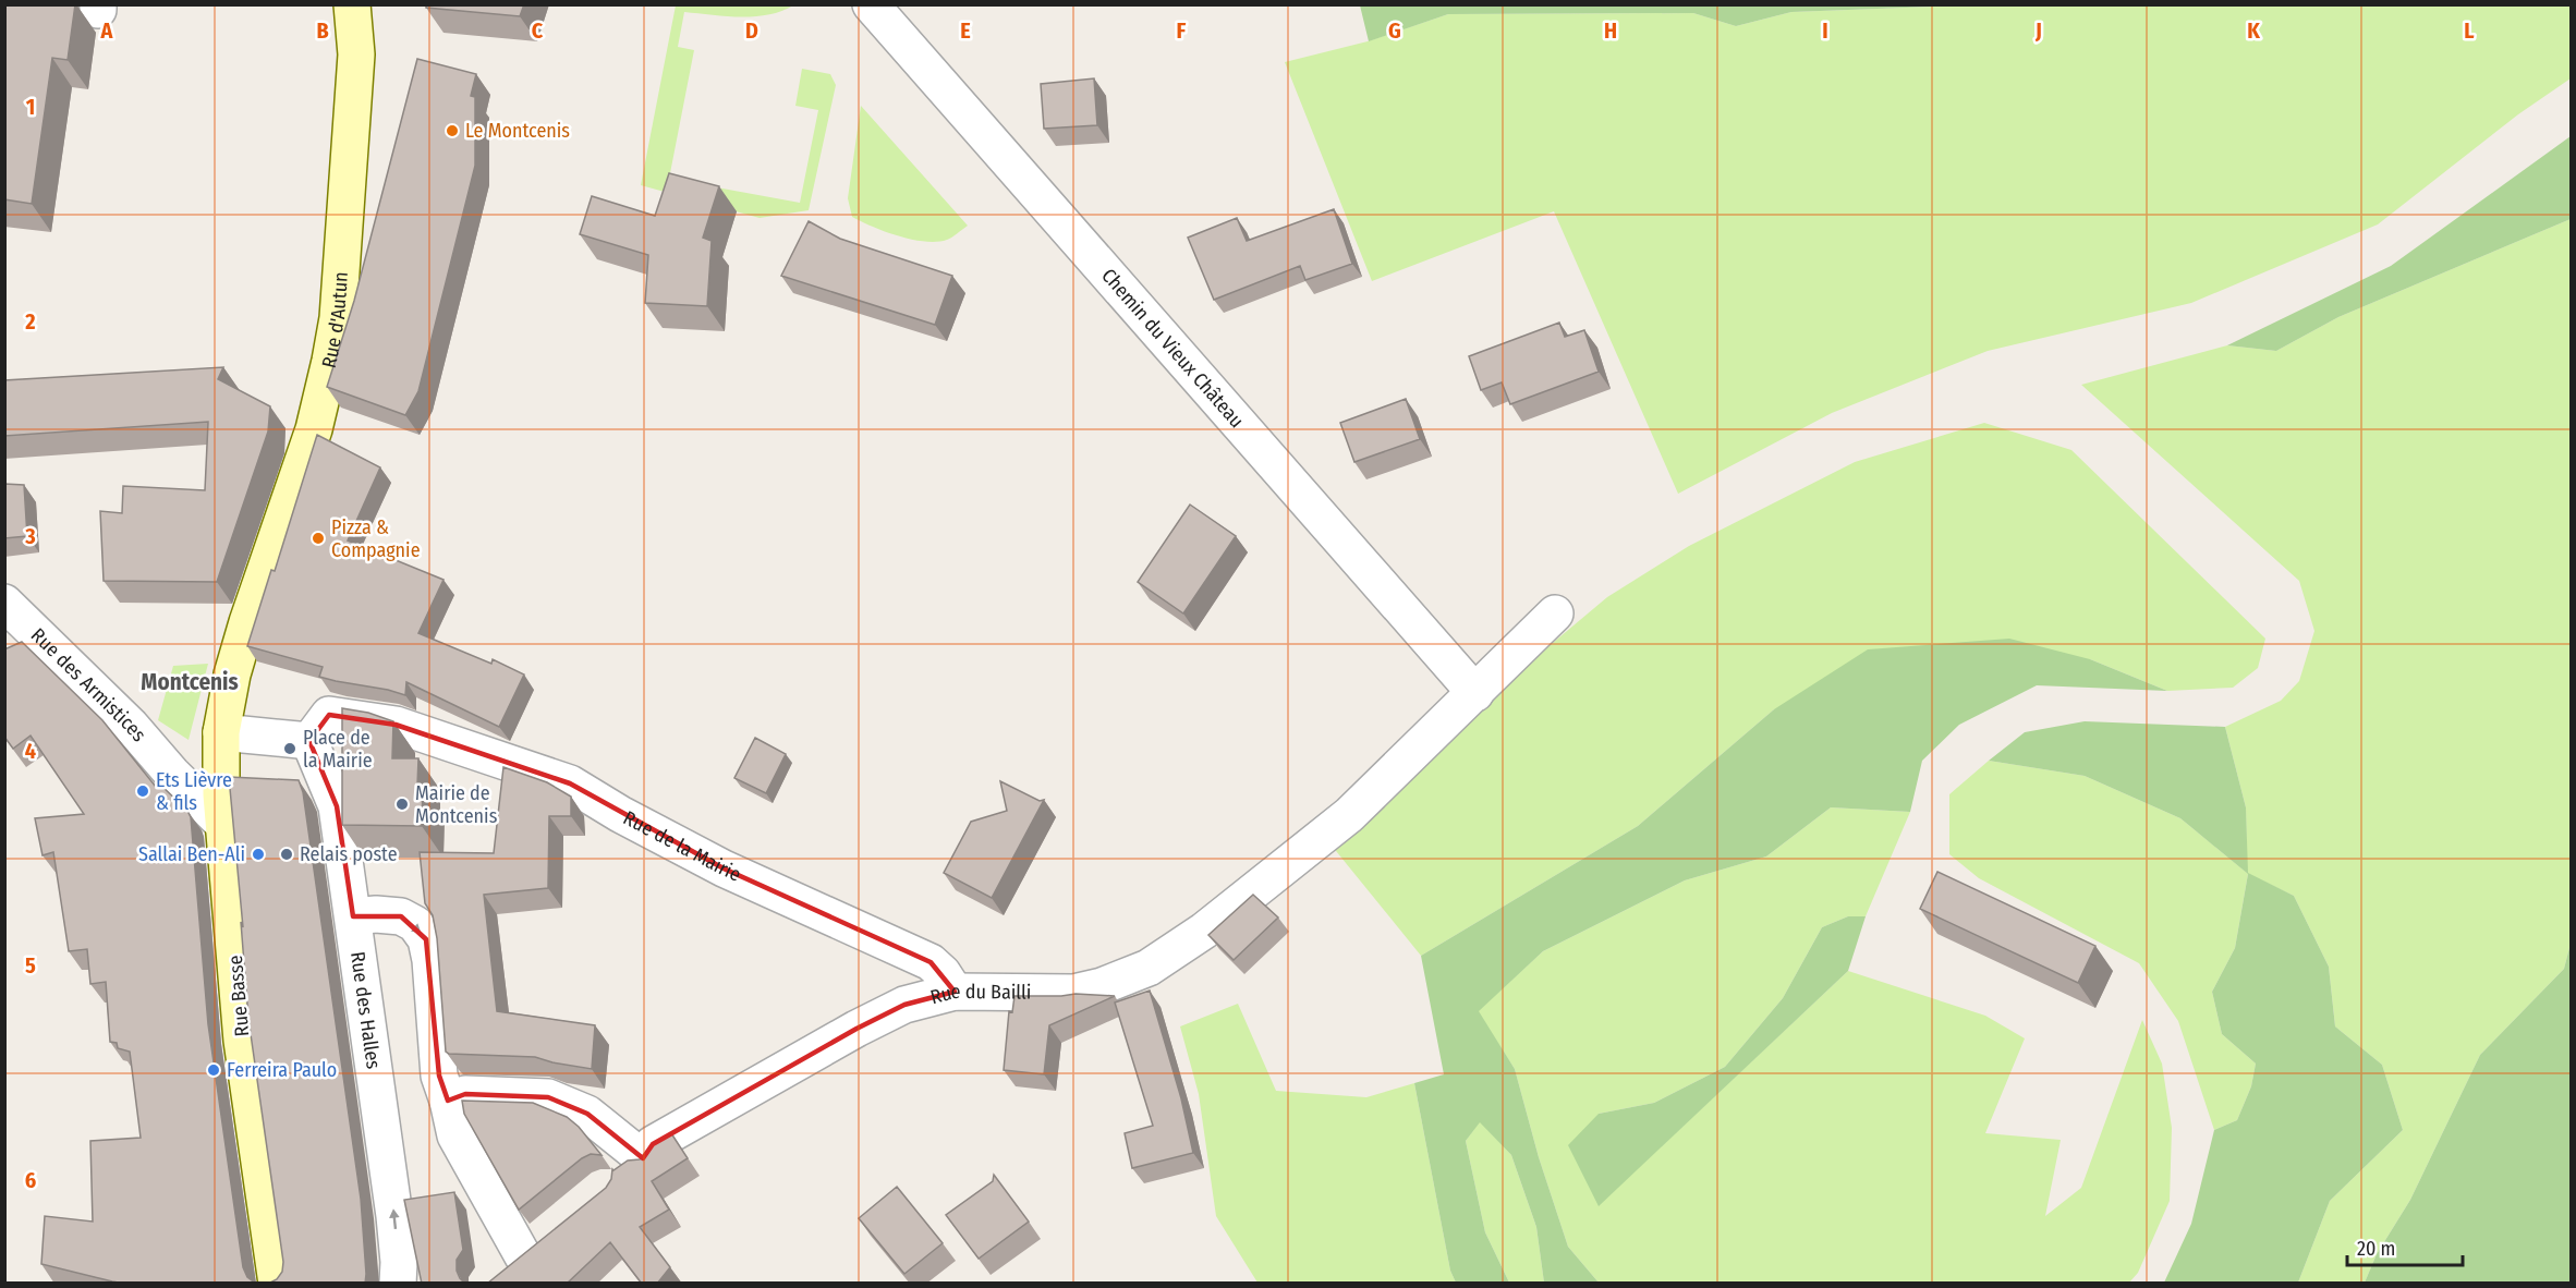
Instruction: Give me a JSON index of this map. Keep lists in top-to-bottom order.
{
  "streets": {
    "main road": ["Rue d'Autun", "Rue Basse"],
    "street": [
      "Chemin du Vieux Château",
      "Rue des Armistices",
      "Rue de la Mairie",
      "Rue du Bailli",
      "Rue des Halles"
    ]
  },
  "crossings": [
    ["Rue d'Autun", "Rue Basse"],
    ["Chemin du Vieux Château", "Rue du Bailli"],
    ["Rue des Armistices", "Rue Basse"],
    ["Rue de la Mairie", "Rue du Bailli"],
    ["Rue de la Mairie", "Rue des Halles"]
  ],
  "one_way": ["Rue des Halles"],
  "districts": ["Montcenis"],
  "places": [
    "Le Montcenis",
    "Pizza & Compagnie",
    "Place de la Mairie",
    "Ets Lièvre & fils",
    "Mairie de Montcenis",
    "Sallai Ben-Ali",
    "Relais poste",
    "Ferreira Paulo"
  ],
  "scale_bar": "20 m",
  "grid": {
    "columns": [
      "A",
      "B",
      "C",
      "D",
      "E",
      "F",
      "G",
      "H",
      "I",
      "J",
      "K",
      "L"
    ],
    "rows": [
      "1",
      "2",
      "3",
      "4",
      "5",
      "6"
    ]
  }
}
